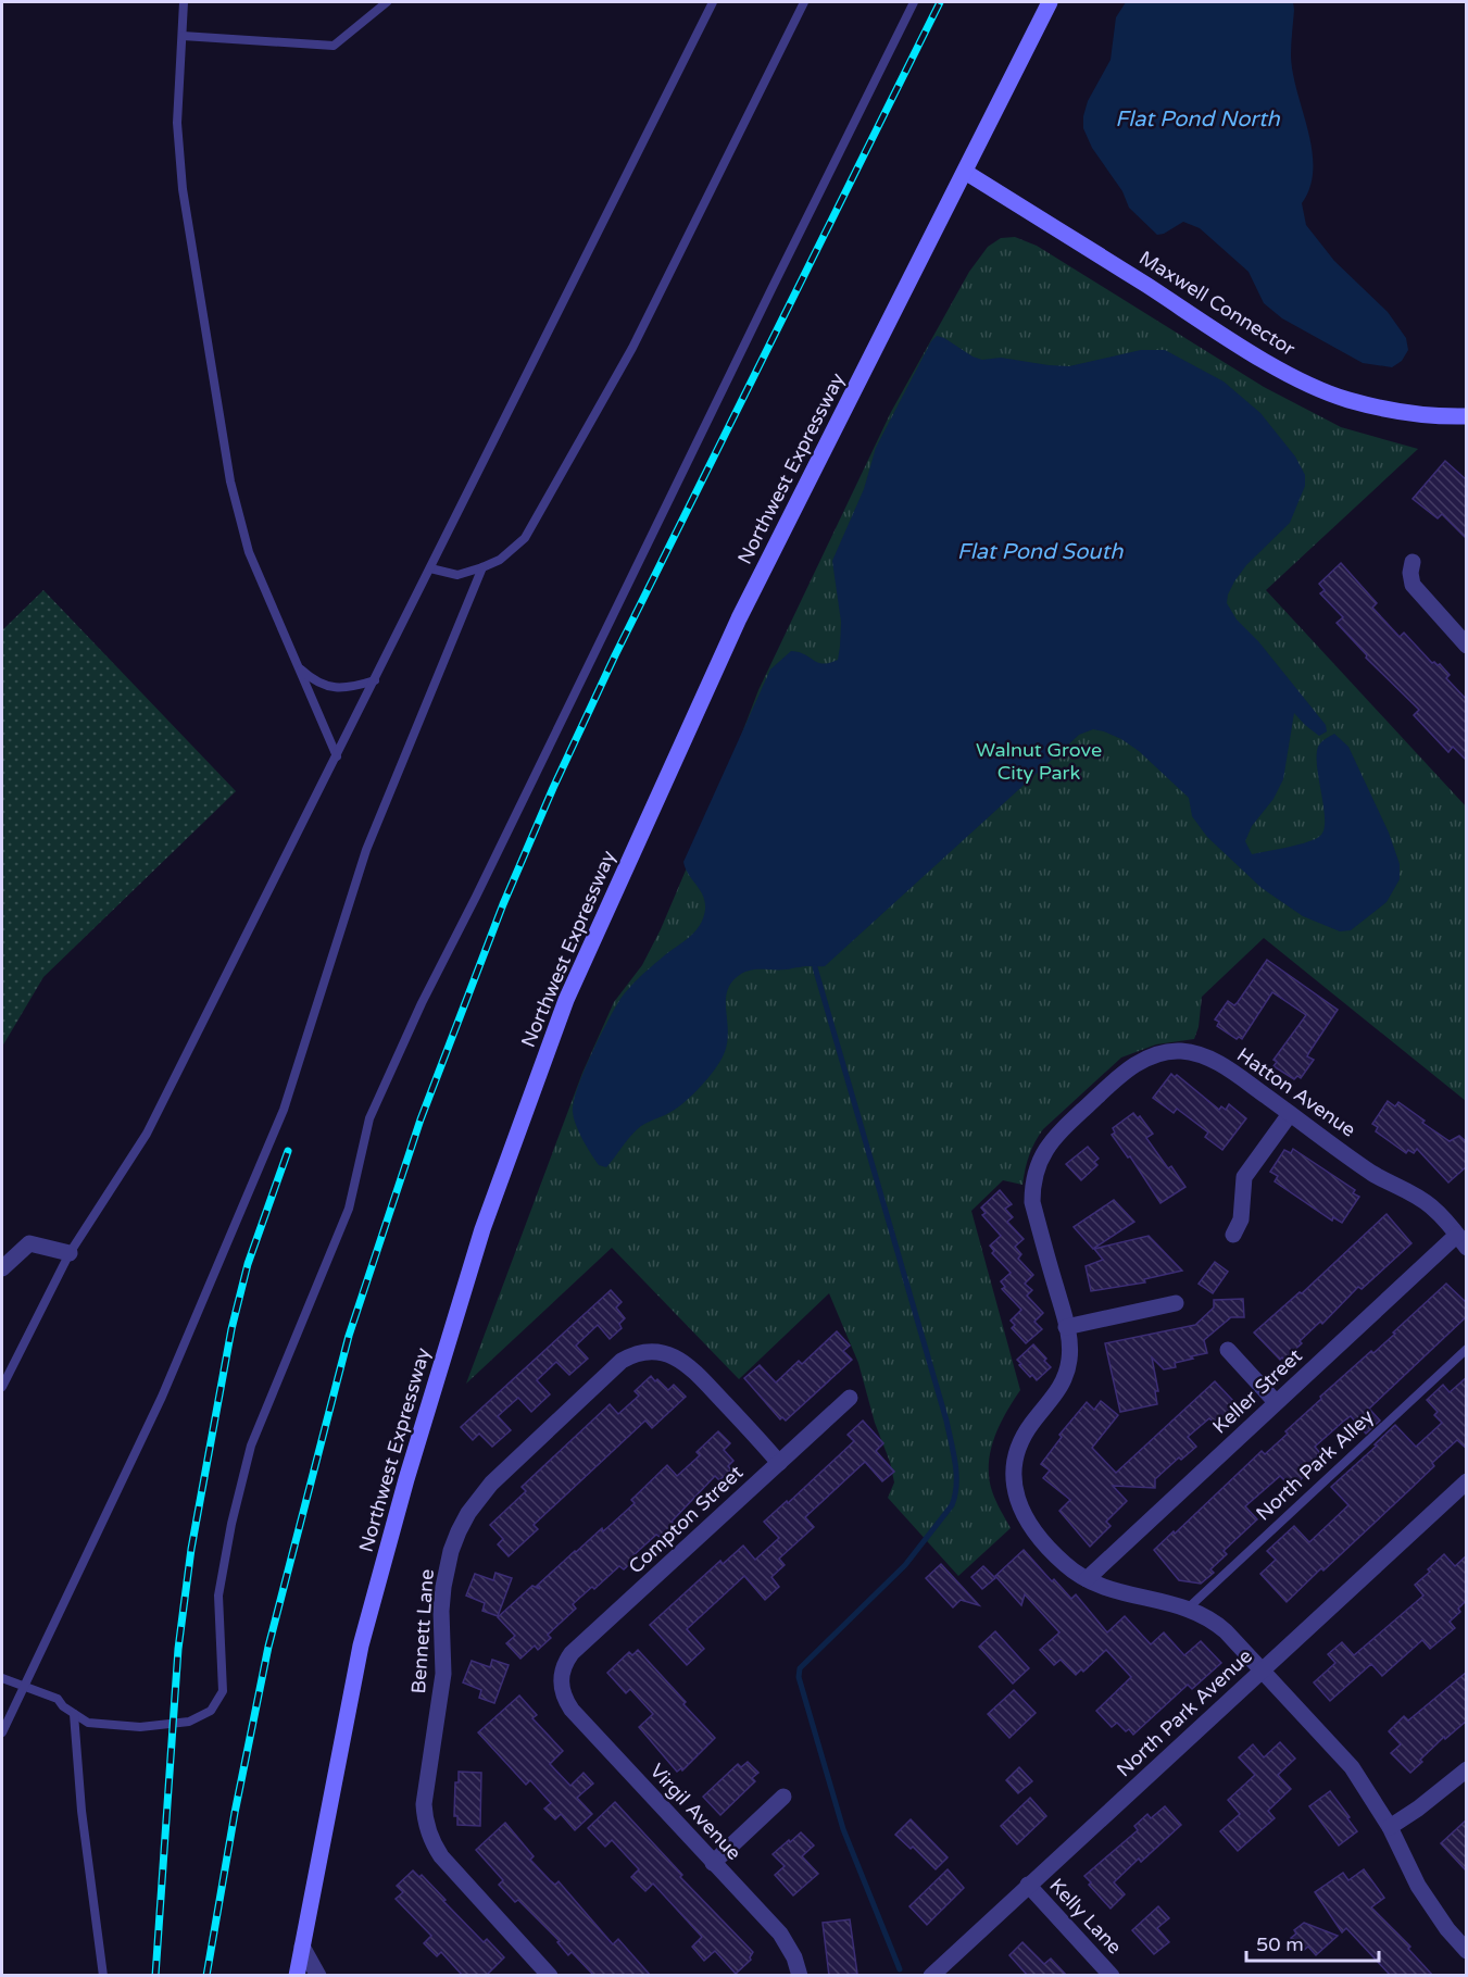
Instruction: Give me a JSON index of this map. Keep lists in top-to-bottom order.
{
  "streets": {
    "main road": ["Maxwell Connector", "Northwest Expressway"],
    "street": [
      "Hatton Avenue",
      "Keller Street",
      "Compton Street",
      "Bennett Lane",
      "North Park Avenue",
      "Virgil Avenue",
      "Kelly Lane"
    ],
    "lane": ["North Park Alley"]
  },
  "crossings": [
    ["Maxwell Connector", "Northwest Expressway"],
    ["Hatton Avenue", "Keller Street"],
    ["Hatton Avenue", "North Park Alley"],
    ["Hatton Avenue", "North Park Avenue"],
    ["Compton Street", "Bennett Lane"],
    ["Compton Street", "Virgil Avenue"],
    ["North Park Avenue", "Kelly Lane"]
  ],
  "water": ["Flat Pond North", "Flat Pond South"],
  "parks": ["Walnut Grove City Park"],
  "scale_bar": "50 m"
}
